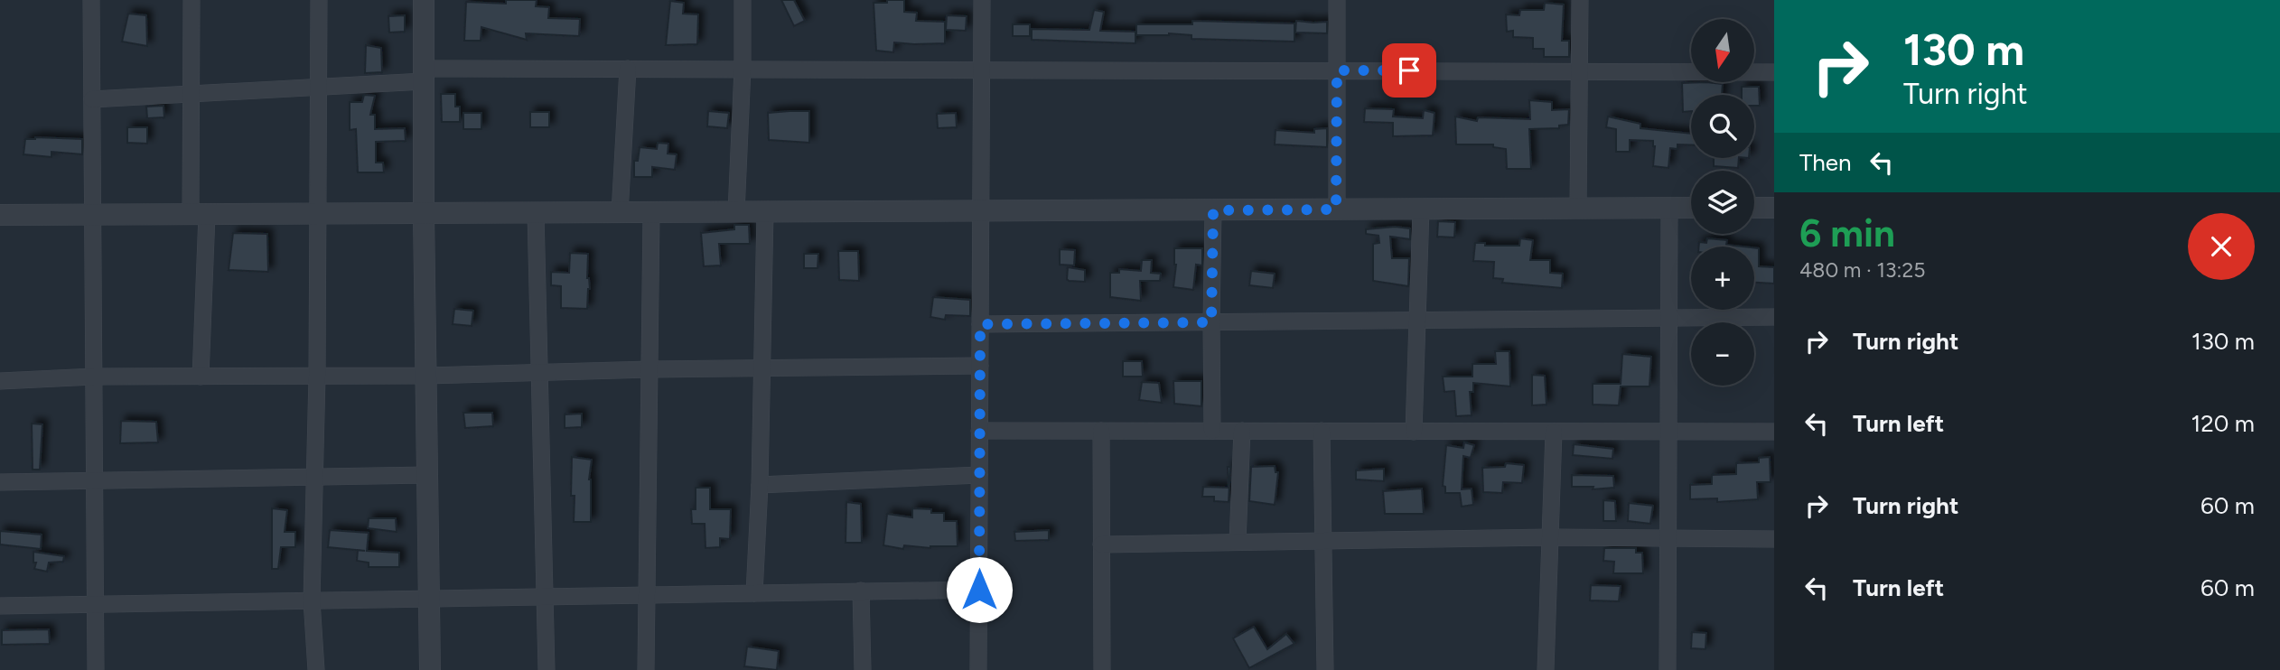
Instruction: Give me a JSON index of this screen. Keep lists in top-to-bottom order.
{
  "north": "bottom",
  "page": {
    "turn": ["130 m", "Turn right"],
    "map_buttons": ["+", "−"],
    "then": "Then",
    "heading": ["6 min", "480 m · 13:25"],
    "list": [
      {
        "name": "Turn right",
        "value": "130 m"
      },
      {
        "name": "Turn left",
        "value": "120 m"
      },
      {
        "name": "Turn right",
        "value": "60 m"
      },
      {
        "name": "Turn left",
        "value": "60 m"
      }
    ]
  }
}
